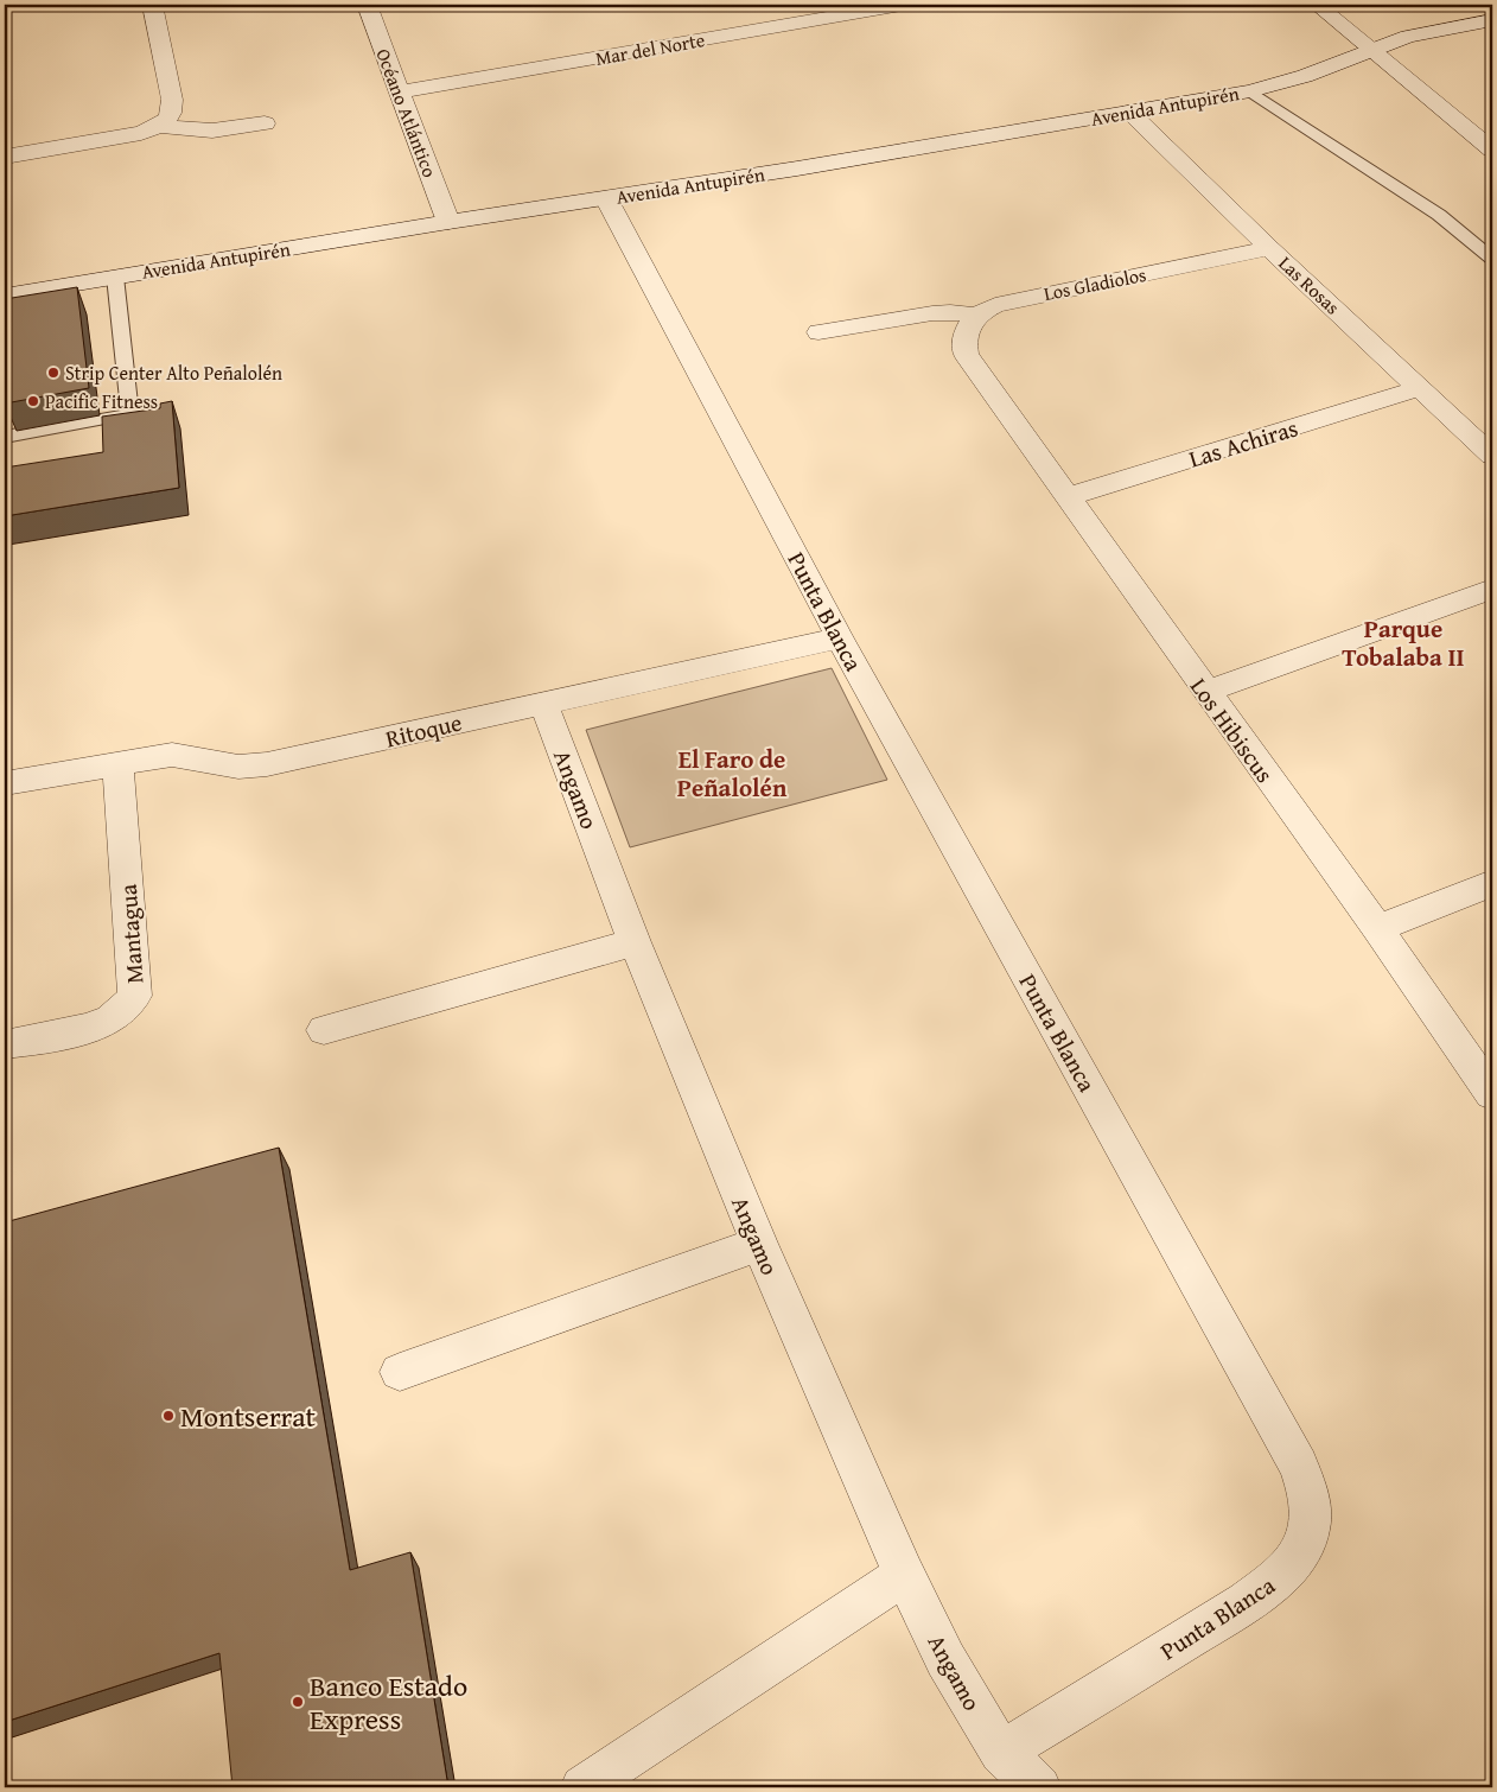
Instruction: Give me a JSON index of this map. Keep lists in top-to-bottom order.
{
  "streets": {
    "street": [
      "Mar del Norte",
      "Avenida Antupirén",
      "Océano Atlántico",
      "Los Gladiolos",
      "Las Rosas",
      "Las Achiras",
      "Punta Blanca",
      "Ritoque",
      "Los Hibiscus",
      "Angamo",
      "Mantagua"
    ]
  },
  "crossings": [
    ["Mar del Norte", "Océano Atlántico"],
    ["Avenida Antupirén", "Océano Atlántico"],
    ["Avenida Antupirén", "Las Rosas"],
    ["Avenida Antupirén", "Punta Blanca"],
    ["Los Gladiolos", "Las Rosas"],
    ["Los Gladiolos", "Los Hibiscus"],
    ["Las Rosas", "Las Achiras"],
    ["Las Achiras", "Los Hibiscus"],
    ["Punta Blanca", "Ritoque"],
    ["Punta Blanca", "Angamo"],
    ["Ritoque", "Angamo"],
    ["Ritoque", "Mantagua"]
  ],
  "districts": ["Parque Tobalaba II", "El Faro de Peñalolén"],
  "places": [
    "Strip Center Alto Peñalolén",
    "Pacific Fitness",
    "Montserrat",
    "Banco Estado Express"
  ]
}
